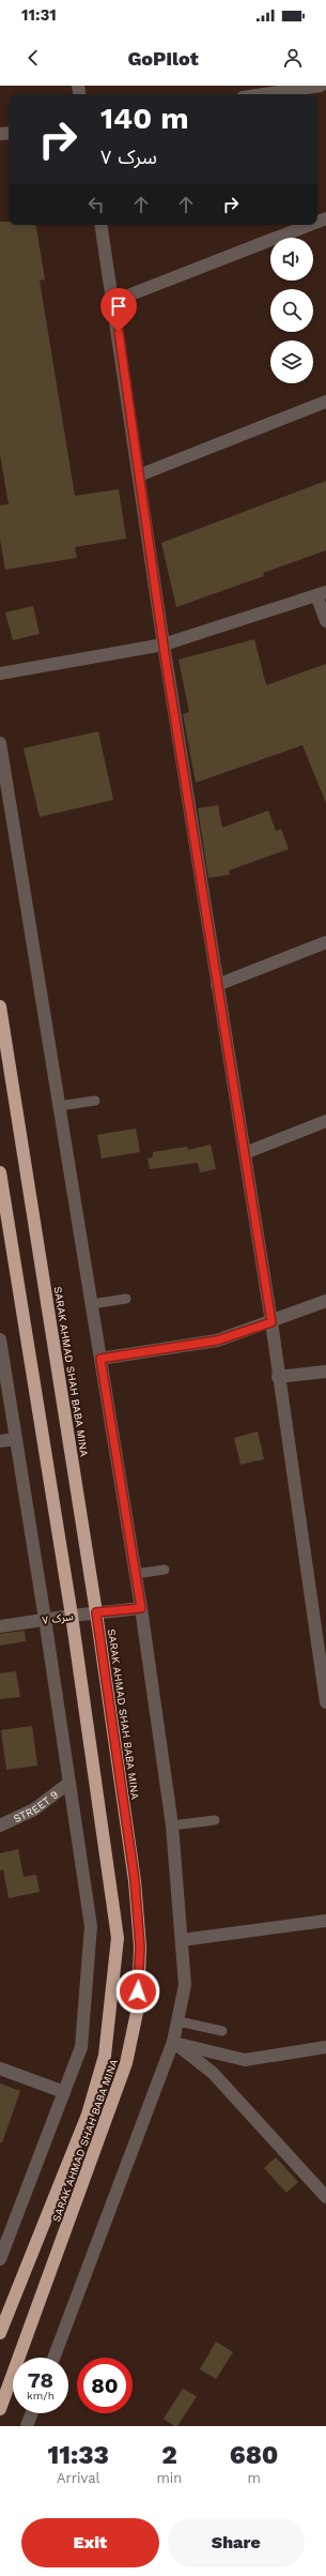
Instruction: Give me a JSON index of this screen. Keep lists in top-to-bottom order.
{
  "streets": {
    "highway": ["SARAK AHMAD SHAH BABA MINA"],
    "street": ["سرک ۷", "STREET 9"]
  },
  "crossings": [
    ["SARAK AHMAD SHAH BABA MINA", "سرک ۷"]
  ],
  "page": {
    "status": "11:31",
    "header": "GoPilot",
    "turn": ["140 m", "سرک ۷"],
    "speed": "78 km/h",
    "limit": "80",
    "eta": [
      "11:33",
      "Arrival",
      "2",
      "min",
      "680",
      "m"
    ],
    "buttons": ["Exit", "Share"]
  }
}
